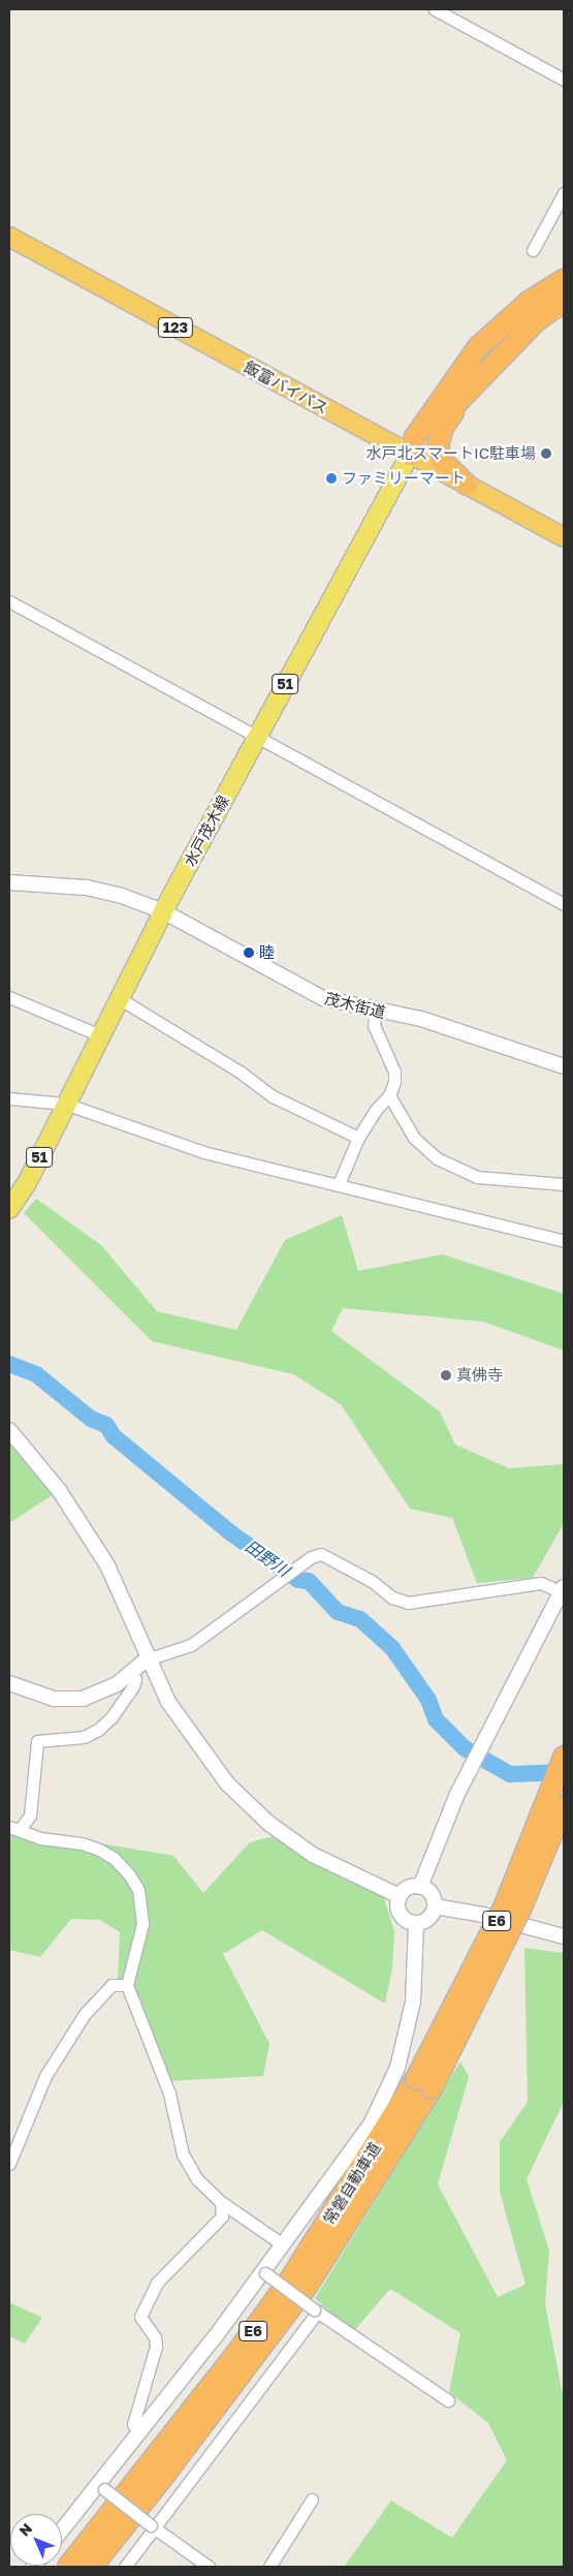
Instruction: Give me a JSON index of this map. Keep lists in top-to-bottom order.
{
  "streets": {
    "highway": [
      "123",
      "飯富バイパス",
      "E6",
      "常磐自動車道"
    ],
    "main road": ["51", "水戸茂木線"],
    "street": ["茂木街道"]
  },
  "crossings": [
    ["飯富バイパス", "水戸茂木線"],
    ["水戸茂木線", "茂木街道"]
  ],
  "water": ["田野川"],
  "places": [
    "水戸北スマートIC駐車場",
    "ファミリーマート",
    "睦",
    "真佛寺"
  ],
  "north": "top left"
}
